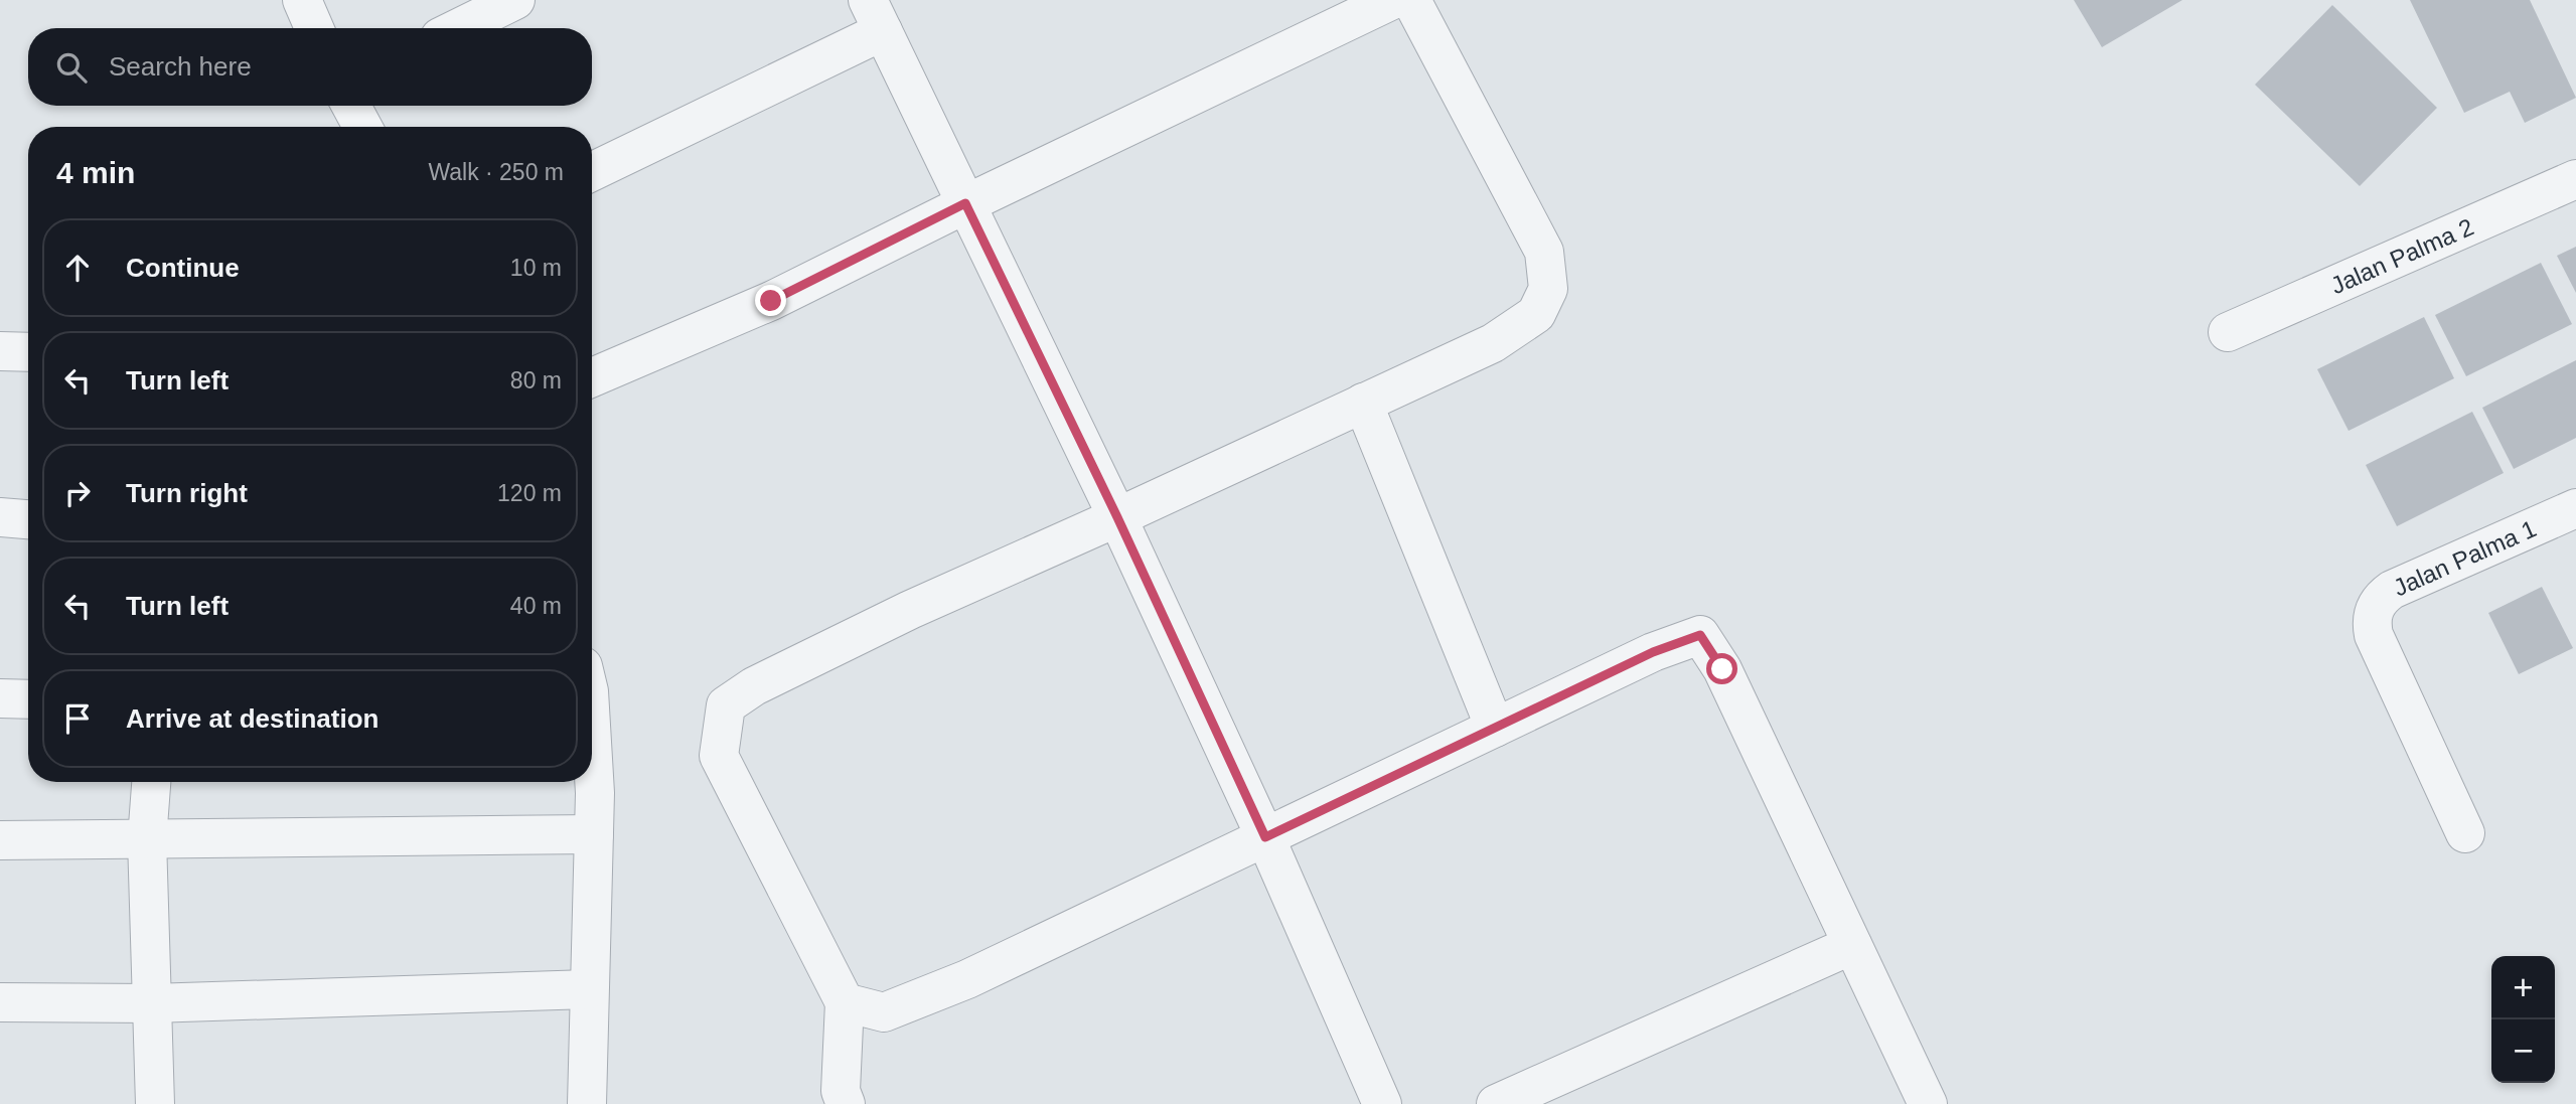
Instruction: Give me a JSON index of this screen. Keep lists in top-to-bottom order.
{
  "streets": {
    "street": ["Jalan Palma 2", "Jalan Palma 1"]
  },
  "page": {
    "search": "Search here",
    "heading": ["4 min", "Walk · 250 m"],
    "list": [
      ["Continue", "10 m"],
      ["Turn left", "80 m"],
      ["Turn right", "120 m"],
      ["Turn left", "40 m"],
      "Arrive at destination"
    ],
    "map_buttons": ["+", "−"]
  }
}
